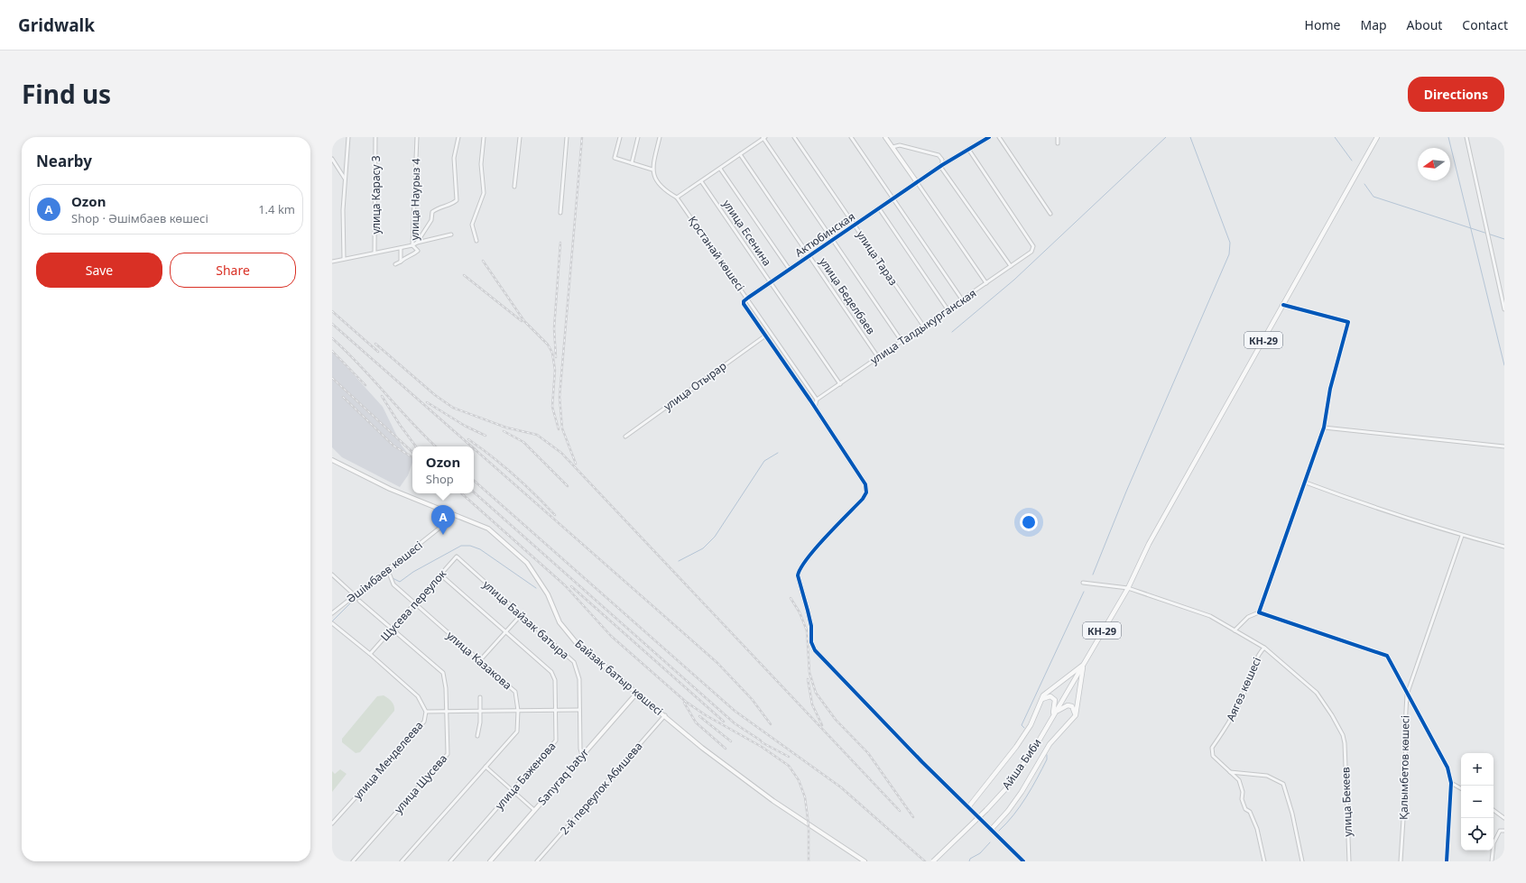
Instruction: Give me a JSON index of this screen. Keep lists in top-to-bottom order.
{
  "streets": {
    "main road": ["КН-29", "Айша Биби"],
    "street": [
      "улица Карасу 3",
      "улица Наурыз 4",
      "улица Есенина",
      "Актюбинская",
      "Қостанай көшесі",
      "улица Тараз",
      "улица Беделбаев",
      "улица Талдыкурганская",
      "улица Отырар",
      "Әшімбаев көшесі",
      "Щусева переулок",
      "улица Байзак батыра",
      "улица Казакова",
      "Байзақ батыр көшесі",
      "Аягөз көшесі",
      "улица Менделеева",
      "Қалымбетов көшесі",
      "улица Баженова",
      "Sanyraq batyr",
      "улица Щусева",
      "2-й переулок Абишева",
      "улица Бекеев"
    ]
  },
  "crossings": [
    ["улица Есенина", "Актюбинская"],
    ["улица Есенина", "улица Талдыкурганская"],
    ["Актюбинская", "Қостанай көшесі"],
    ["Актюбинская", "улица Тараз"],
    ["Актюбинская", "улица Беделбаев"],
    ["Актюбинская", "улица Талдыкурганская"],
    ["Актюбинская", "улица Отырар"],
    ["Қостанай көшесі", "улица Талдыкурганская"],
    ["улица Тараз", "улица Талдыкурганская"],
    ["улица Беделбаев", "улица Талдыкурганская"],
    ["КН-29", "Айша Биби"],
    ["КН-29", "улица Бекеев"],
    ["Әшімбаев көшесі", "улица Казакова"],
    ["Әшімбаев көшесі", "Байзақ батыр көшесі"],
    ["Щусева переулок", "улица Байзак батыра"],
    ["Щусева переулок", "улица Казакова"],
    ["Щусева переулок", "улица Менделеева"],
    ["Щусева переулок", "улица Баженова"],
    ["Щусева переулок", "улица Щусева"],
    ["улица Байзак батыра", "Sanyraq batyr"],
    ["Байзақ батыр көшесі", "Sanyraq batyr"],
    ["Байзақ батыр көшесі", "2-й переулок Абишева"],
    ["Аягөз көшесі", "улица Бекеев"]
  ],
  "north": "left",
  "page": {
    "header": "Gridwalk",
    "nav": [
      "Home",
      "Map",
      "About",
      "Contact"
    ],
    "title": "Find us",
    "buttons": [
      "Directions",
      ["Save", "Share"]
    ],
    "heading": "Nearby",
    "list": [
      {
        "mark": "A",
        "name": "Ozon",
        "note": "Shop · Әшімбаев көшесі",
        "value": "1.4 km"
      }
    ],
    "popup": ["Ozon", "Shop"],
    "pins": "A",
    "map_buttons": ["+", "−"]
  }
}
